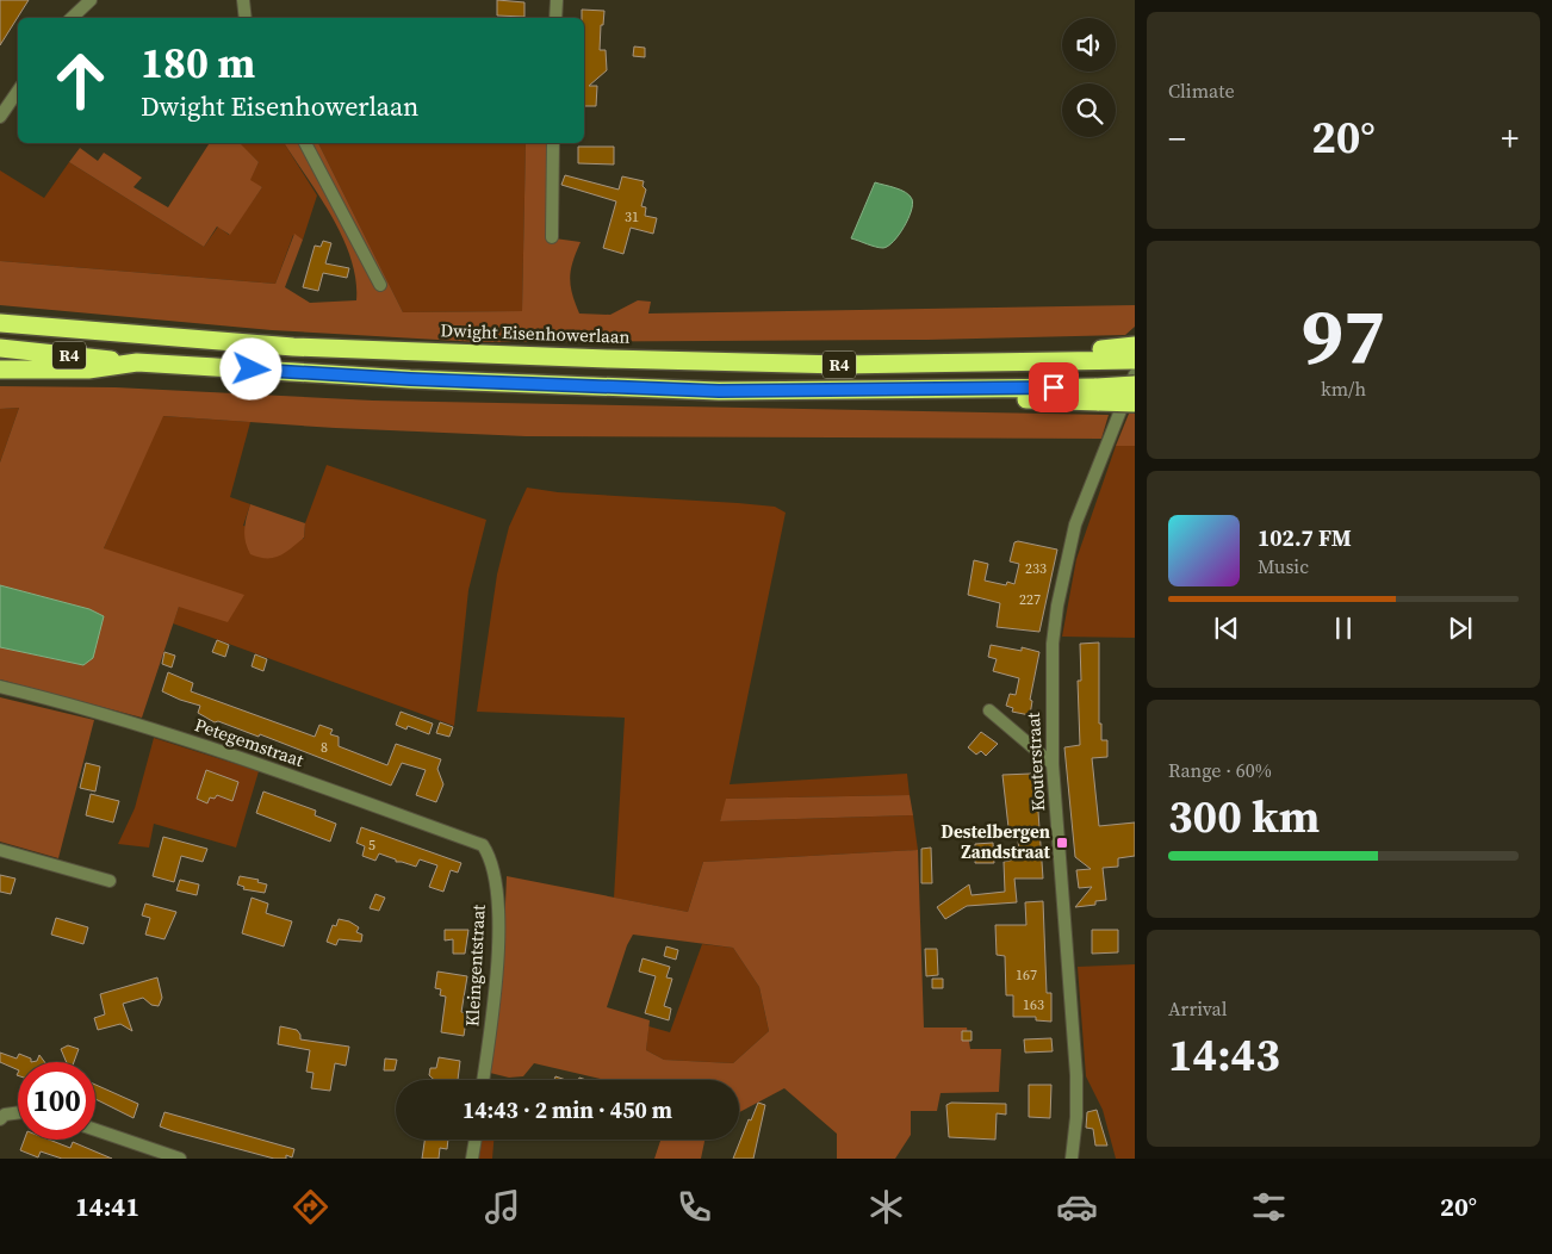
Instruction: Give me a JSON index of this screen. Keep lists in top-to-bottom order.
{
  "streets": {
    "highway": ["Dwight Eisenhowerlaan", "R4"],
    "street": ["Petegemstraat", "Kouterstraat", "Kleingentstraat"]
  },
  "crossings": [
    ["Petegemstraat", "Kleingentstraat"]
  ],
  "places": {
    "transit": ["Destelbergen Zandstraat"]
  },
  "house_numbers": [
    "31",
    "233",
    "227",
    "8",
    "5",
    "167",
    "163"
  ],
  "page": {
    "tile": [
      "Climate",
      ["97", "km/h"],
      ["Range · 60%", "300 km"],
      ["Arrival", "14:43"]
    ],
    "turn": ["180 m", "Dwight Eisenhowerlaan"],
    "heat": ["−", "20°", "+"],
    "song": ["102.7 FM", "Music"],
    "limit": "100",
    "trip": "14:43 · 2 min · 450 m",
    "tabs": ["14:41", "20°"]
  }
}
